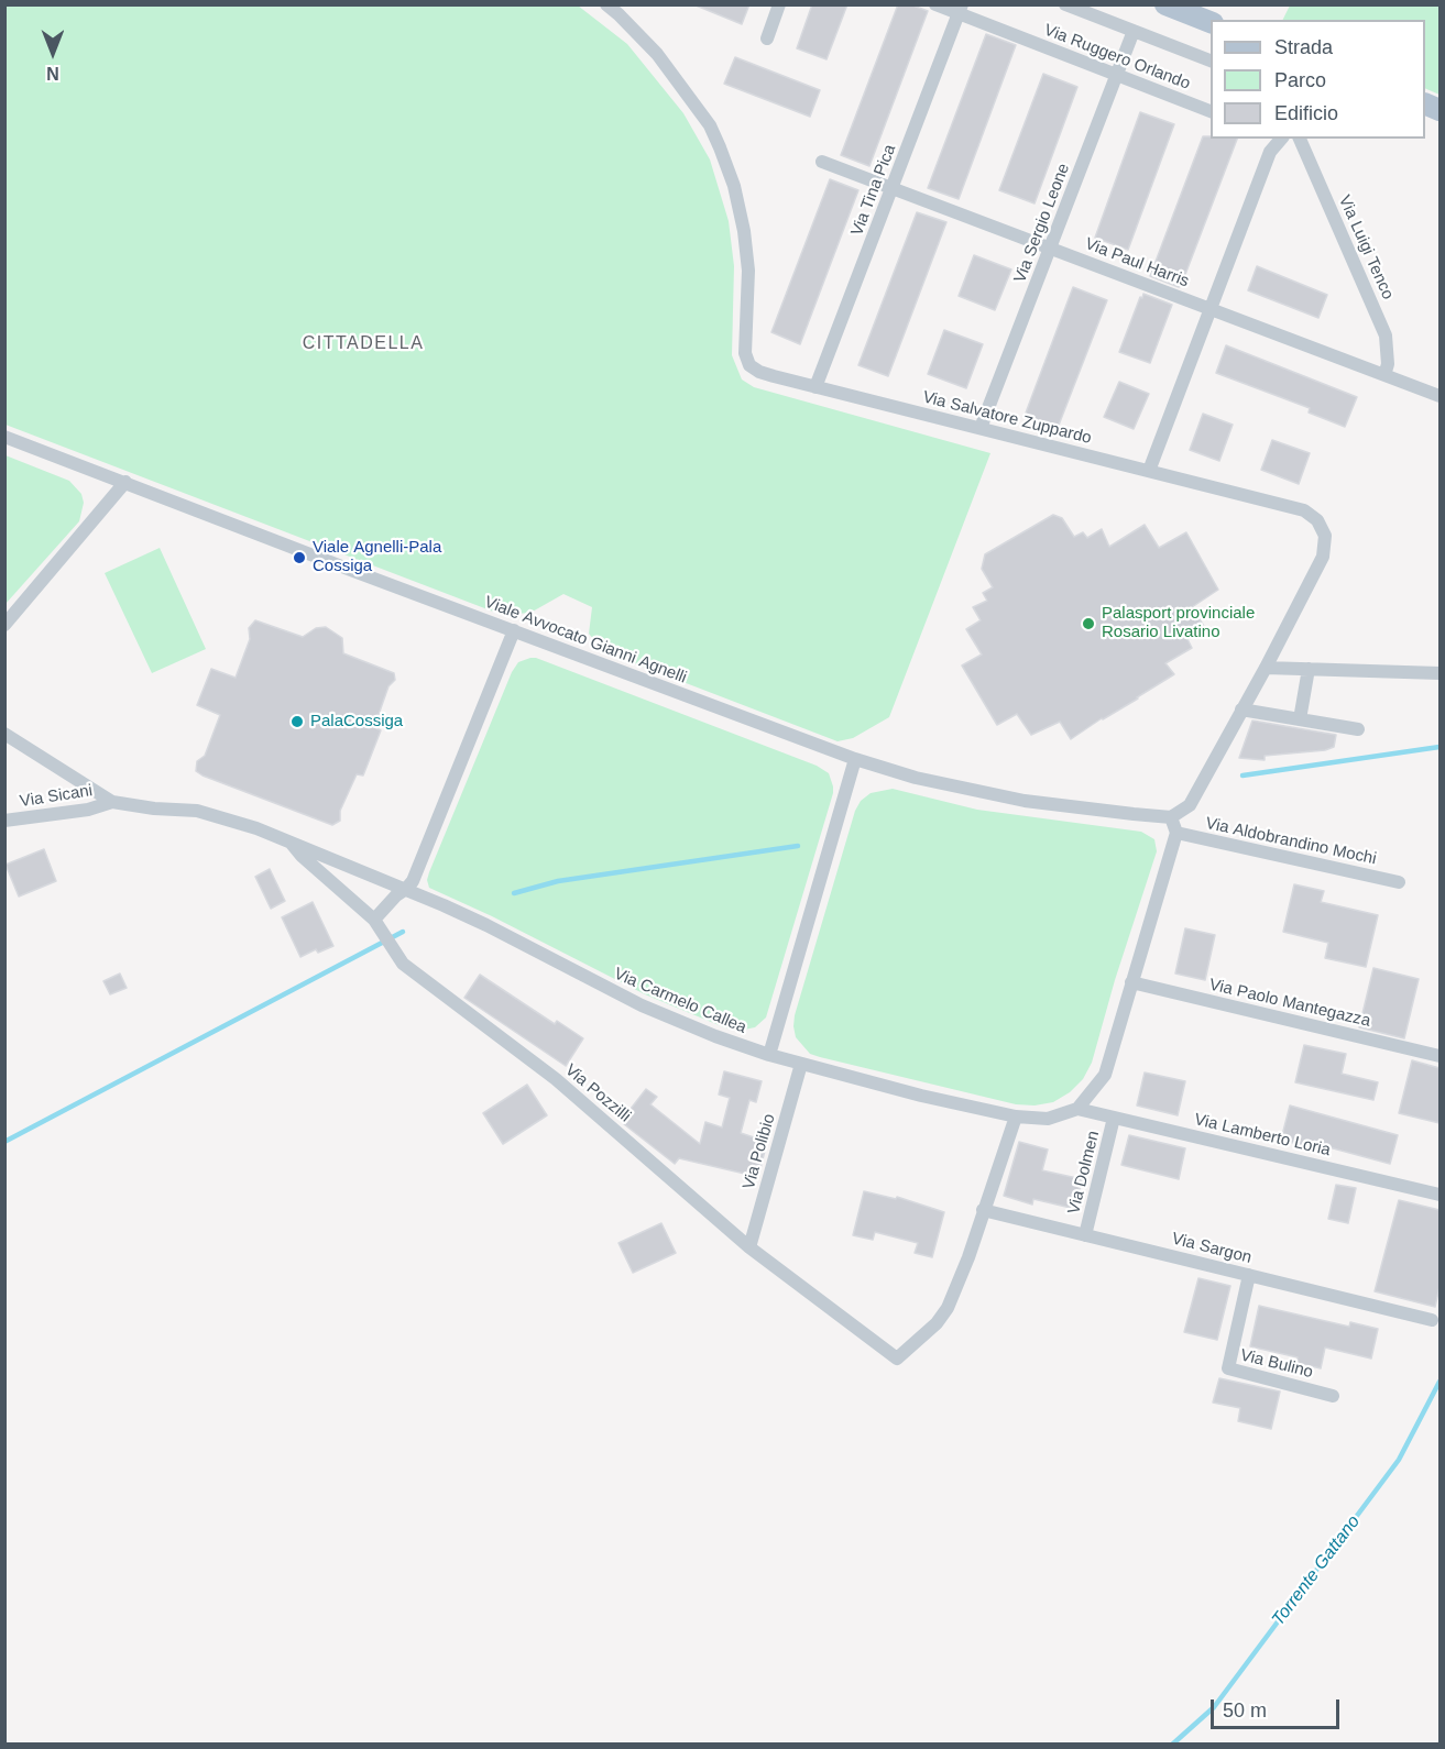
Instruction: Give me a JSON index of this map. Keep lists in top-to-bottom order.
{
  "streets": {
    "street": [
      "Via Ruggero Orlando",
      "Via Tina Pica",
      "Via Sergio Leone",
      "Via Luigi Tenco",
      "Via Paul Harris",
      "Via Salvatore Zuppardo",
      "Viale Avvocato Gianni Agnelli",
      "Via Sicani",
      "Via Aldobrandino Mochi",
      "Via Carmelo Callea",
      "Via Paolo Mantegazza",
      "Via Pozzilli",
      "Via Lamberto Loria",
      "Via Polibio",
      "Via Dolmen",
      "Via Sargon",
      "Via Bulino"
    ]
  },
  "crossings": [
    ["Via Ruggero Orlando", "Via Tina Pica"],
    ["Via Ruggero Orlando", "Via Sergio Leone"],
    ["Via Tina Pica", "Via Paul Harris"],
    ["Via Tina Pica", "Via Salvatore Zuppardo"],
    ["Via Sergio Leone", "Via Paul Harris"],
    ["Via Sergio Leone", "Via Salvatore Zuppardo"],
    ["Via Luigi Tenco", "Via Paul Harris"],
    ["Via Salvatore Zuppardo", "Viale Avvocato Gianni Agnelli"],
    ["Via Sicani", "Via Carmelo Callea"],
    ["Via Carmelo Callea", "Via Pozzilli"],
    ["Via Carmelo Callea", "Via Lamberto Loria"],
    ["Via Carmelo Callea", "Via Polibio"],
    ["Via Pozzilli", "Via Polibio"],
    ["Via Pozzilli", "Via Sargon"],
    ["Via Lamberto Loria", "Via Dolmen"],
    ["Via Dolmen", "Via Sargon"],
    ["Via Sargon", "Via Bulino"]
  ],
  "districts": ["CITTADELLA"],
  "water": ["Torrente Gattano"],
  "places": ["Viale Agnelli-Pala Cossiga", "Palasport provinciale Rosario Livatino", "PalaCossiga"],
  "legend": ["Strada", "Parco", "Edificio"],
  "scale_bar": "50 m",
  "north": "bottom"
}
